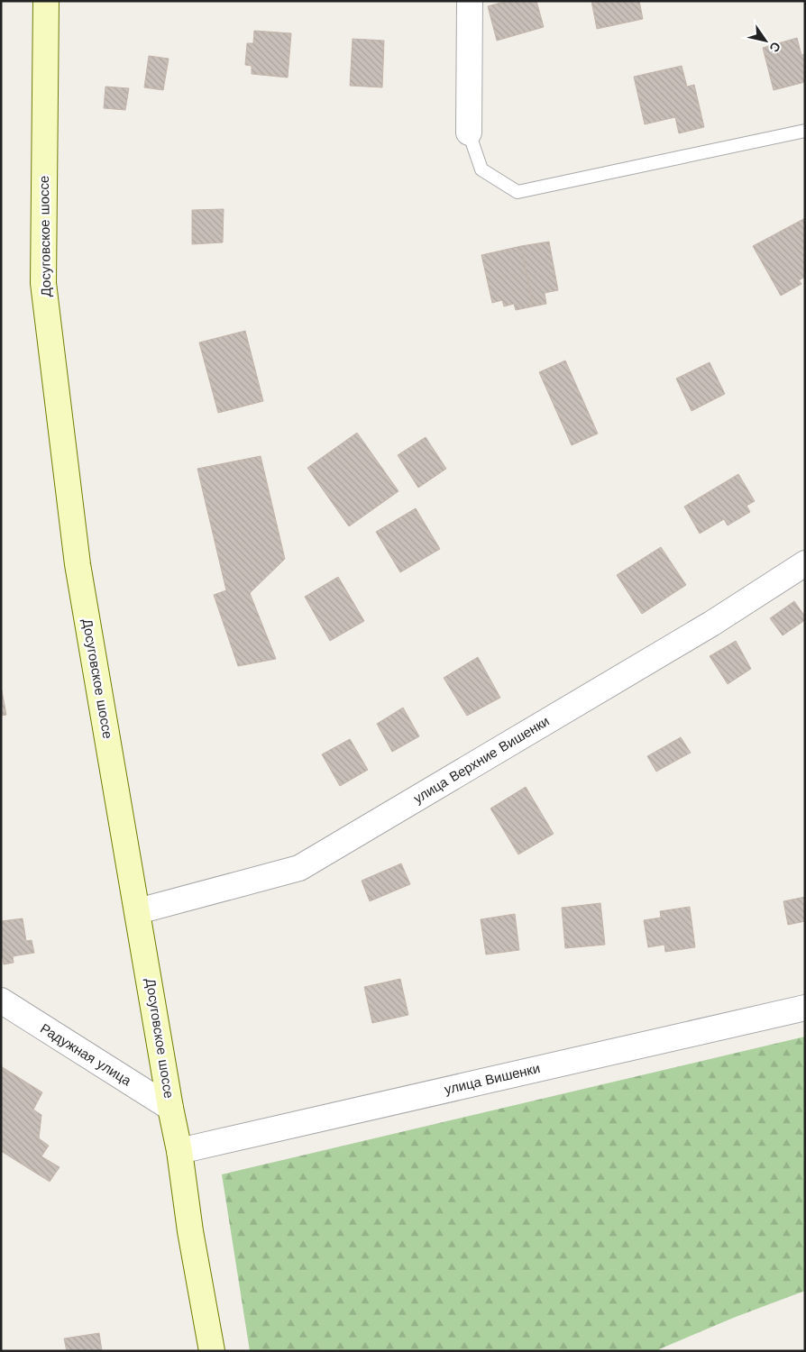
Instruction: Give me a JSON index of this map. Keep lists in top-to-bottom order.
{
  "streets": {
    "main road": ["Досуговское шоссе"],
    "street": ["улица Верхние Вишенки", "Радужная улица", "улица Вишенки"]
  },
  "crossings": [
    ["Досуговское шоссе", "улица Верхние Вишенки"],
    ["Досуговское шоссе", "Радужная улица"],
    ["Досуговское шоссе", "улица Вишенки"]
  ],
  "north": "bottom right"
}
